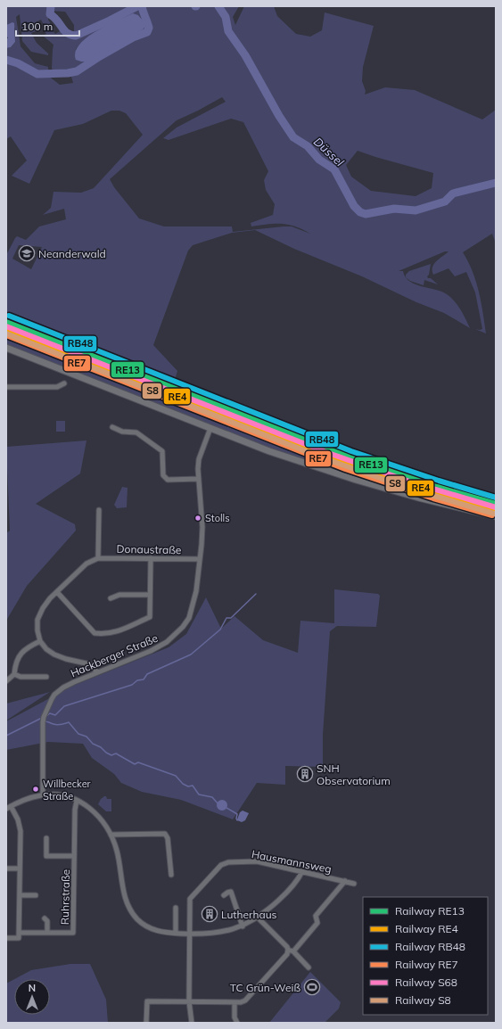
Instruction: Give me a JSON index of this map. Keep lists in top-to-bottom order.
{
  "streets": {
    "street": [
      "Donaustraße",
      "Hackberger Straße",
      "Hausmannsweg",
      "Ruhrstraße"
    ]
  },
  "crossings": [
    ["Donaustraße", "Hackberger Straße"]
  ],
  "water": ["Düssel"],
  "places": {
    "school or university": ["Neanderwald"],
    "other": ["Stolls", "Willbecker Straße"],
    "building": ["SNH Observatorium", "Lutherhaus"],
    "sports": ["TC Grün-Weiß"]
  },
  "lines": [
    "rail line RB48",
    "rail line RE13",
    "rail line S68",
    "rail line RE4",
    "rail line S8",
    "rail line RE7"
  ],
  "legend": [
    "Railway RE13",
    "Railway RE4",
    "Railway RB48",
    "Railway RE7",
    "Railway S68",
    "Railway S8"
  ],
  "scale_bar": "100 m",
  "north": "top"
}
